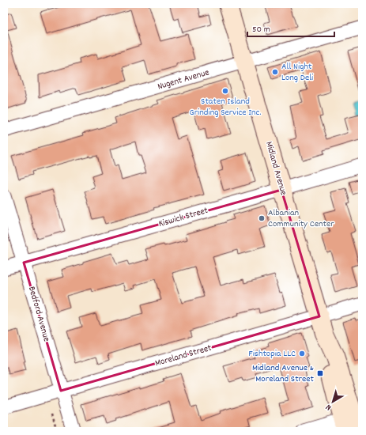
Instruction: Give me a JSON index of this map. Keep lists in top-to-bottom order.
{
  "streets": {
    "main road": ["Midland Avenue"],
    "street": [
      "Nugent Avenue",
      "Kiswick Street",
      "Bedford Avenue",
      "Moreland Street"
    ]
  },
  "crossings": [
    ["Nugent Avenue", "Midland Avenue"],
    ["Midland Avenue", "Kiswick Street"],
    ["Midland Avenue", "Moreland Street"],
    ["Kiswick Street", "Bedford Avenue"],
    ["Bedford Avenue", "Moreland Street"]
  ],
  "places": {
    "other": [
      "All Night Long Deli",
      "Staten Island Grinding Service Inc.",
      "Albanian Community Center",
      "Fishtopia LLC"
    ],
    "transit": ["Midland Avenue & Moreland Street"]
  },
  "scale_bar": "50 m",
  "north": "bottom left"
}
